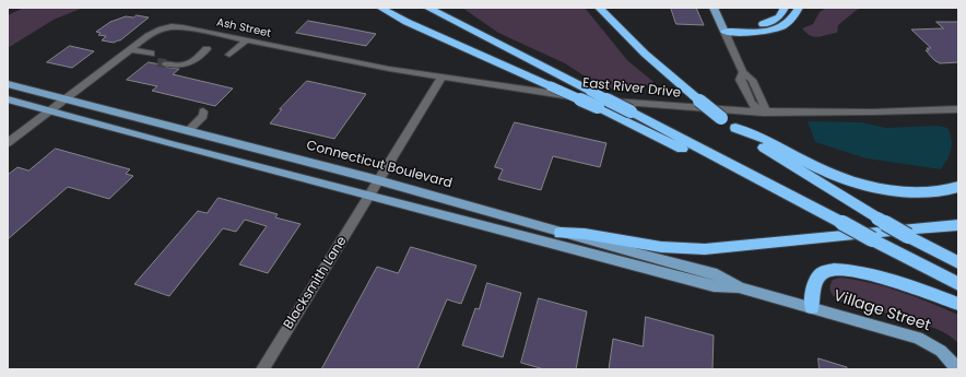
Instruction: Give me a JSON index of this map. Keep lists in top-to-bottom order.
{
  "streets": {
    "main road": ["Connecticut Boulevard", "Village Street"],
    "street": ["Ash Street", "East River Drive", "Blacksmith Lane"]
  },
  "crossings": [
    ["Ash Street", "East River Drive"],
    ["Ash Street", "Connecticut Boulevard"],
    ["Connecticut Boulevard", "Blacksmith Lane"],
    ["Connecticut Boulevard", "Village Street"]
  ]
}
